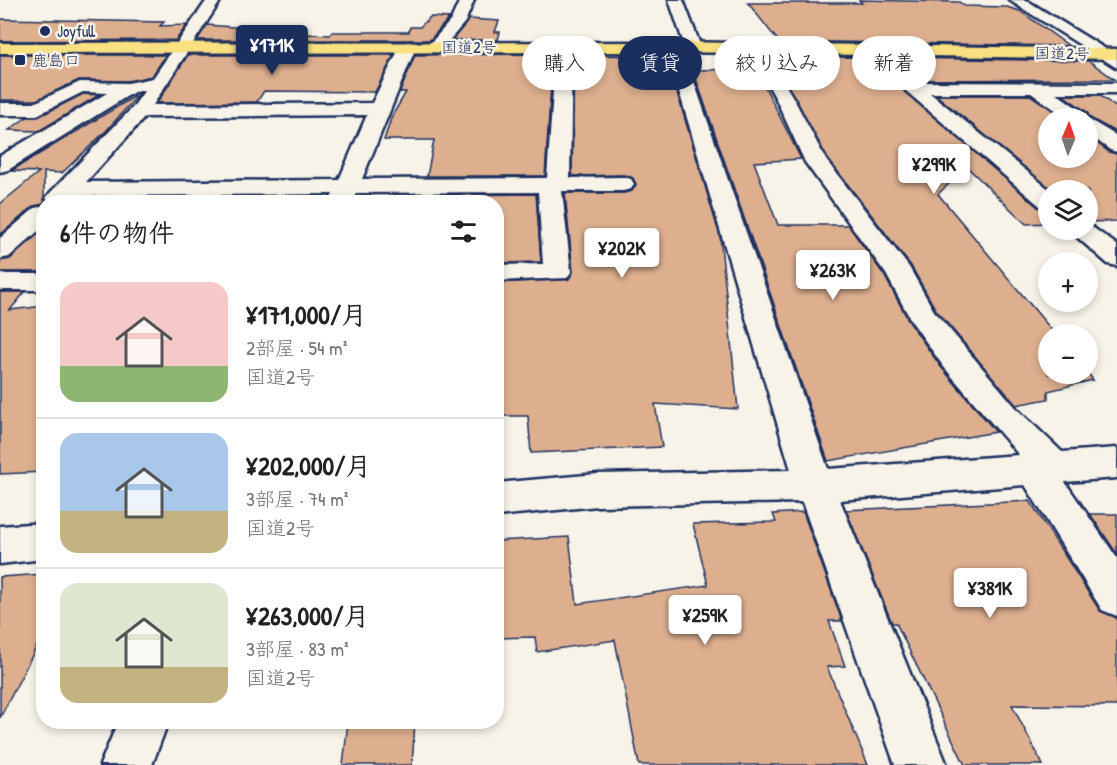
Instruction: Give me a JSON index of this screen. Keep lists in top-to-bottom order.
{
  "streets": {
    "highway": ["国道2号"]
  },
  "places": {
    "other": ["Joyfull"],
    "transit": ["鹿島口"]
  },
  "north": "top",
  "page": {
    "price": [
      "¥171K",
      "¥299K",
      "¥202K",
      "¥263K",
      "¥381K",
      "¥259K"
    ],
    "chip": [
      "購入",
      "賃貸",
      "絞り込み",
      "新着"
    ],
    "map_buttons": ["+", "−"],
    "heading": "6件の物件",
    "list": [
      {
        "name": "¥171,000/月",
        "note": "2部屋 · 54 m² · 国道2号"
      },
      {
        "name": "¥202,000/月",
        "note": "3部屋 · 74 m² · 国道2号"
      },
      {
        "name": "¥263,000/月",
        "note": "3部屋 · 83 m² · 国道2号"
      }
    ]
  }
}
